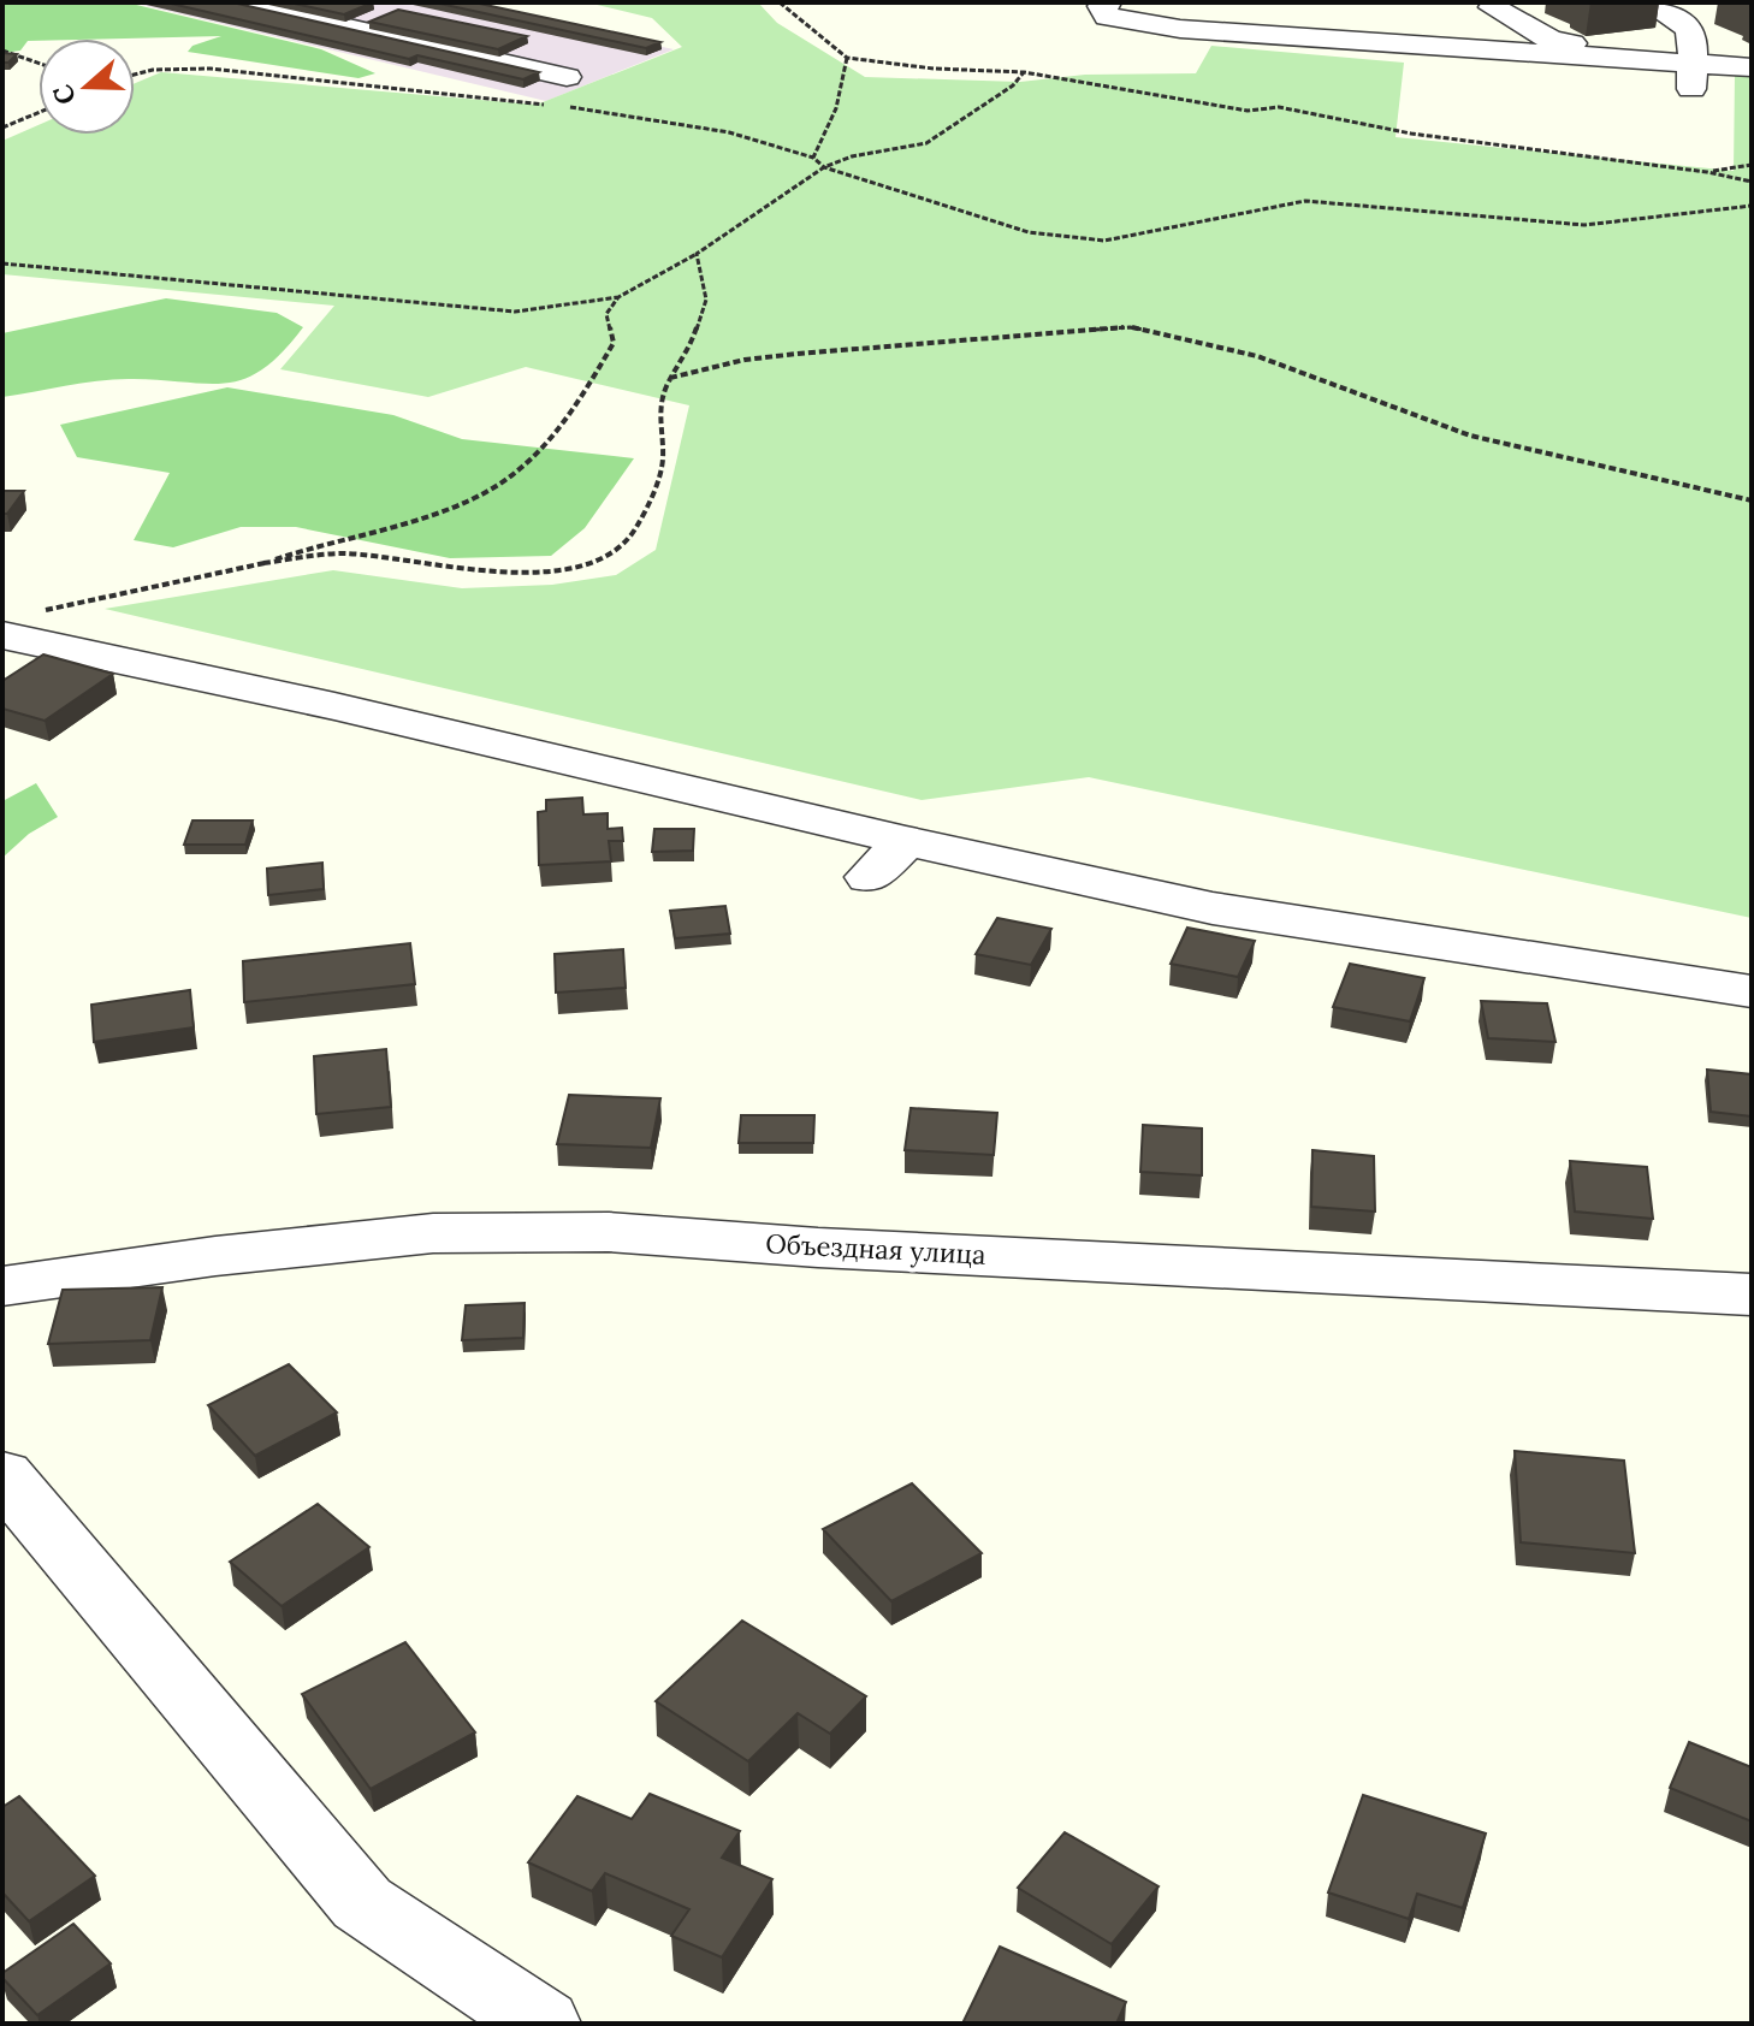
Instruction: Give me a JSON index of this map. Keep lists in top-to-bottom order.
{
  "streets": {
    "street": ["Объездная улица"]
  },
  "north": "left"
}
